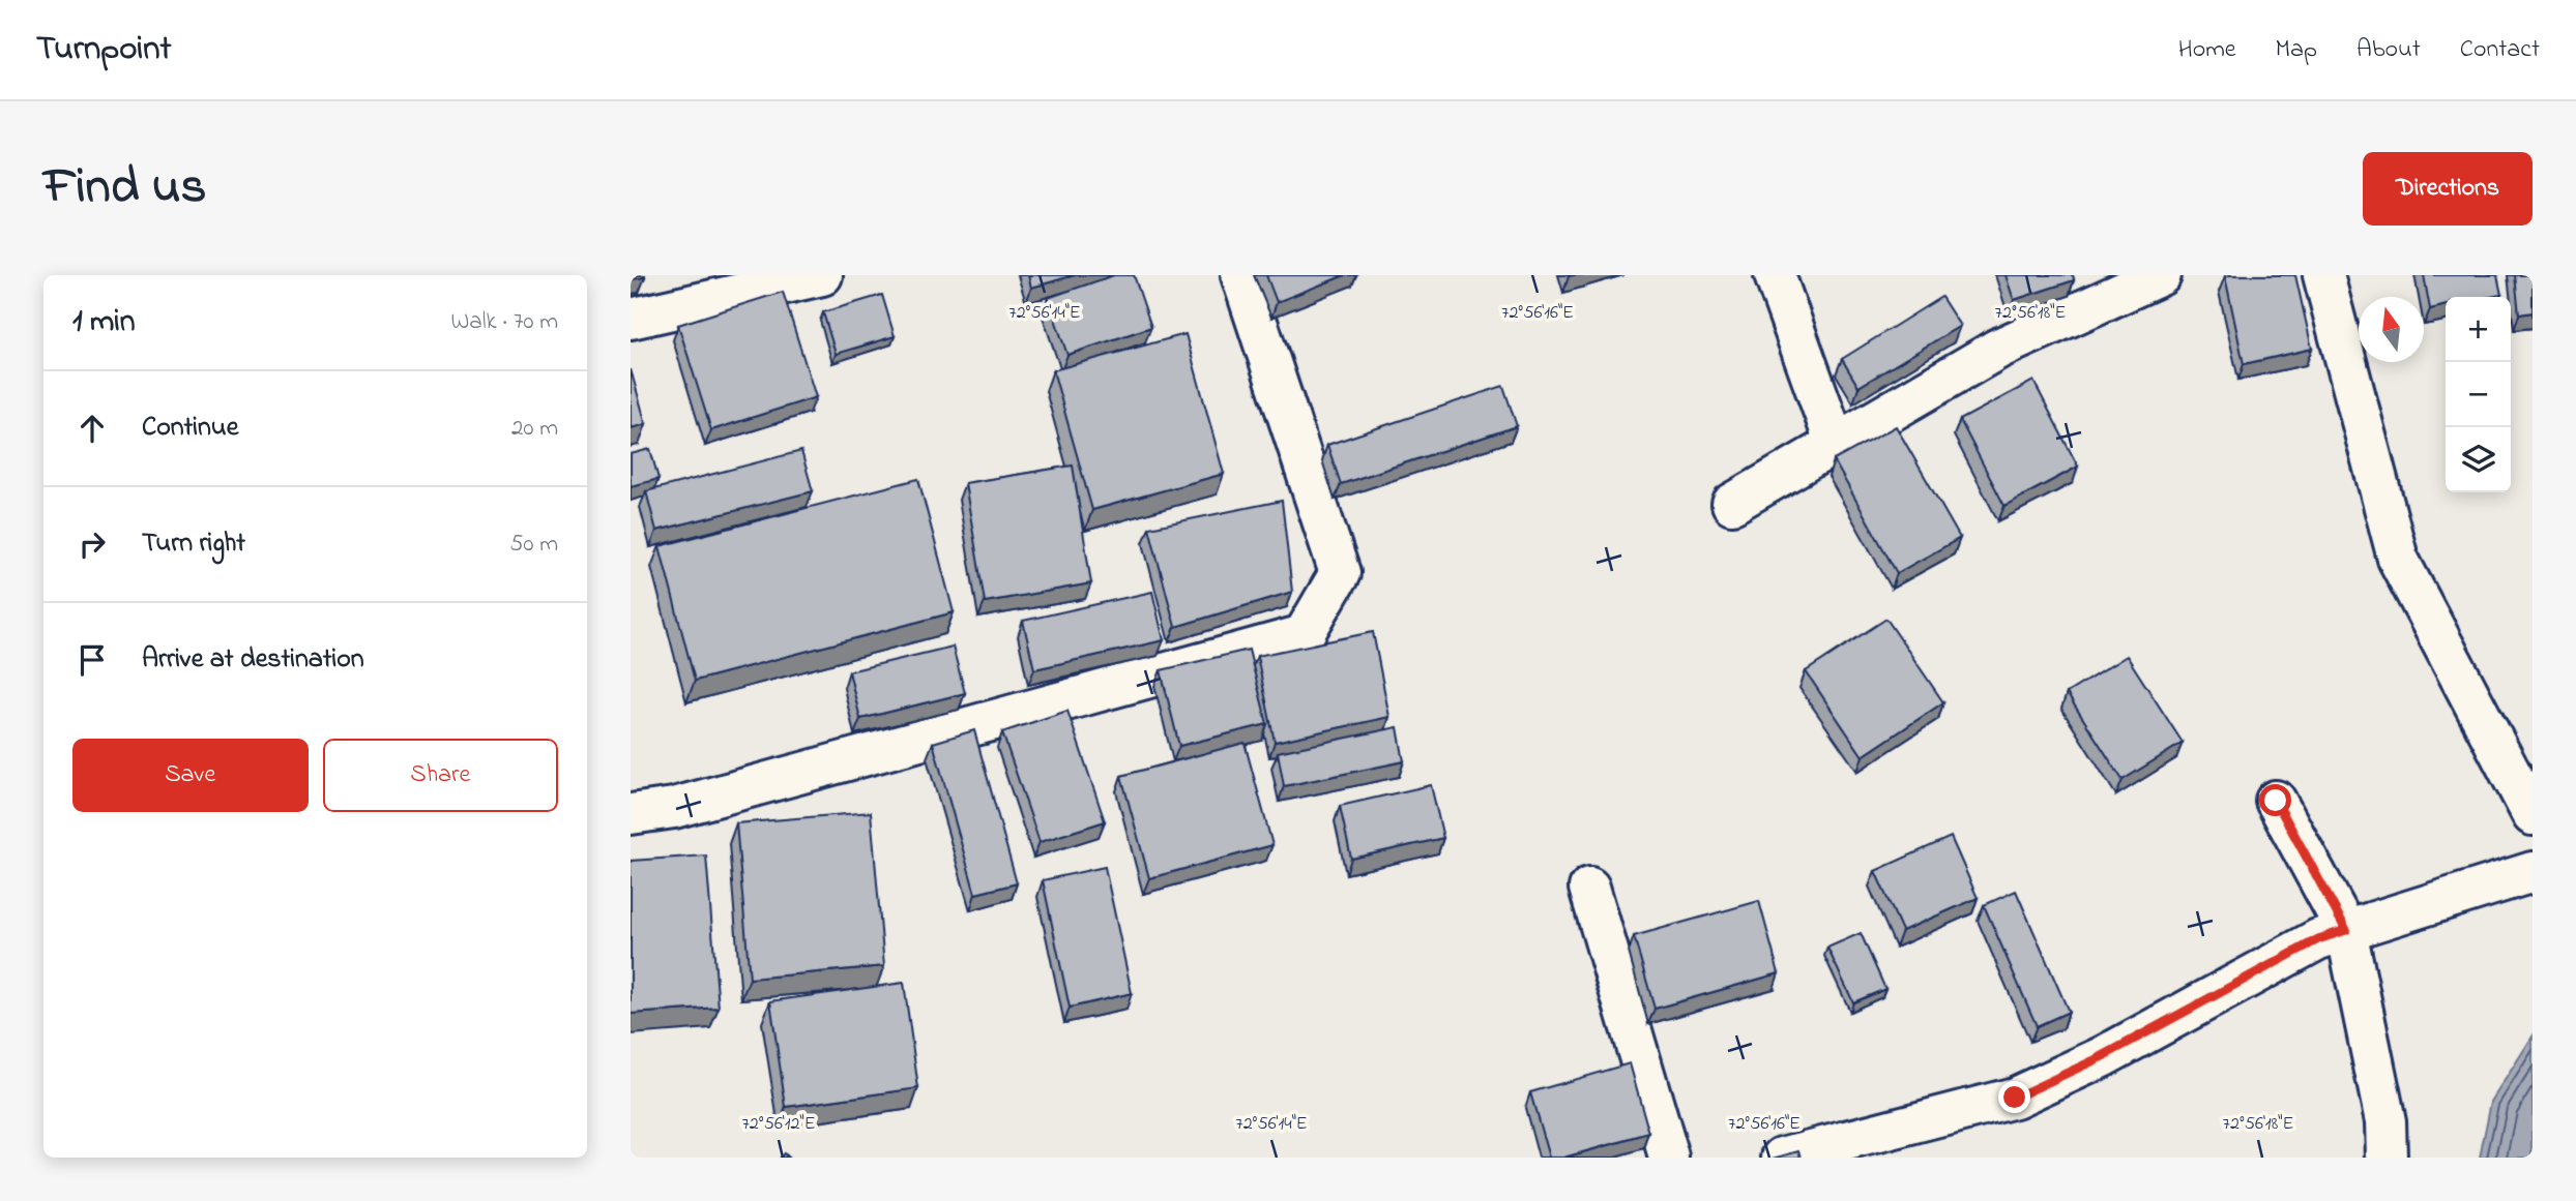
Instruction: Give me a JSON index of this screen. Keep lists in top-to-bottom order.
{
  "north": "top",
  "page": {
    "header": "Turnpoint",
    "nav": [
      "Home",
      "Map",
      "About",
      "Contact"
    ],
    "title": "Find us",
    "buttons": [
      "Directions",
      ["Save", "Share"]
    ],
    "heading": ["1 min", "Walk · 70 m"],
    "map_buttons": ["+", "−"],
    "list": [
      ["Continue", "20 m"],
      ["Turn right", "50 m"],
      "Arrive at destination"
    ]
  },
  "coordinates": [
    "72°56'14\"E",
    "72°56'16\"E",
    "72°56'18\"E",
    "72°56'12\"E"
  ]
}
